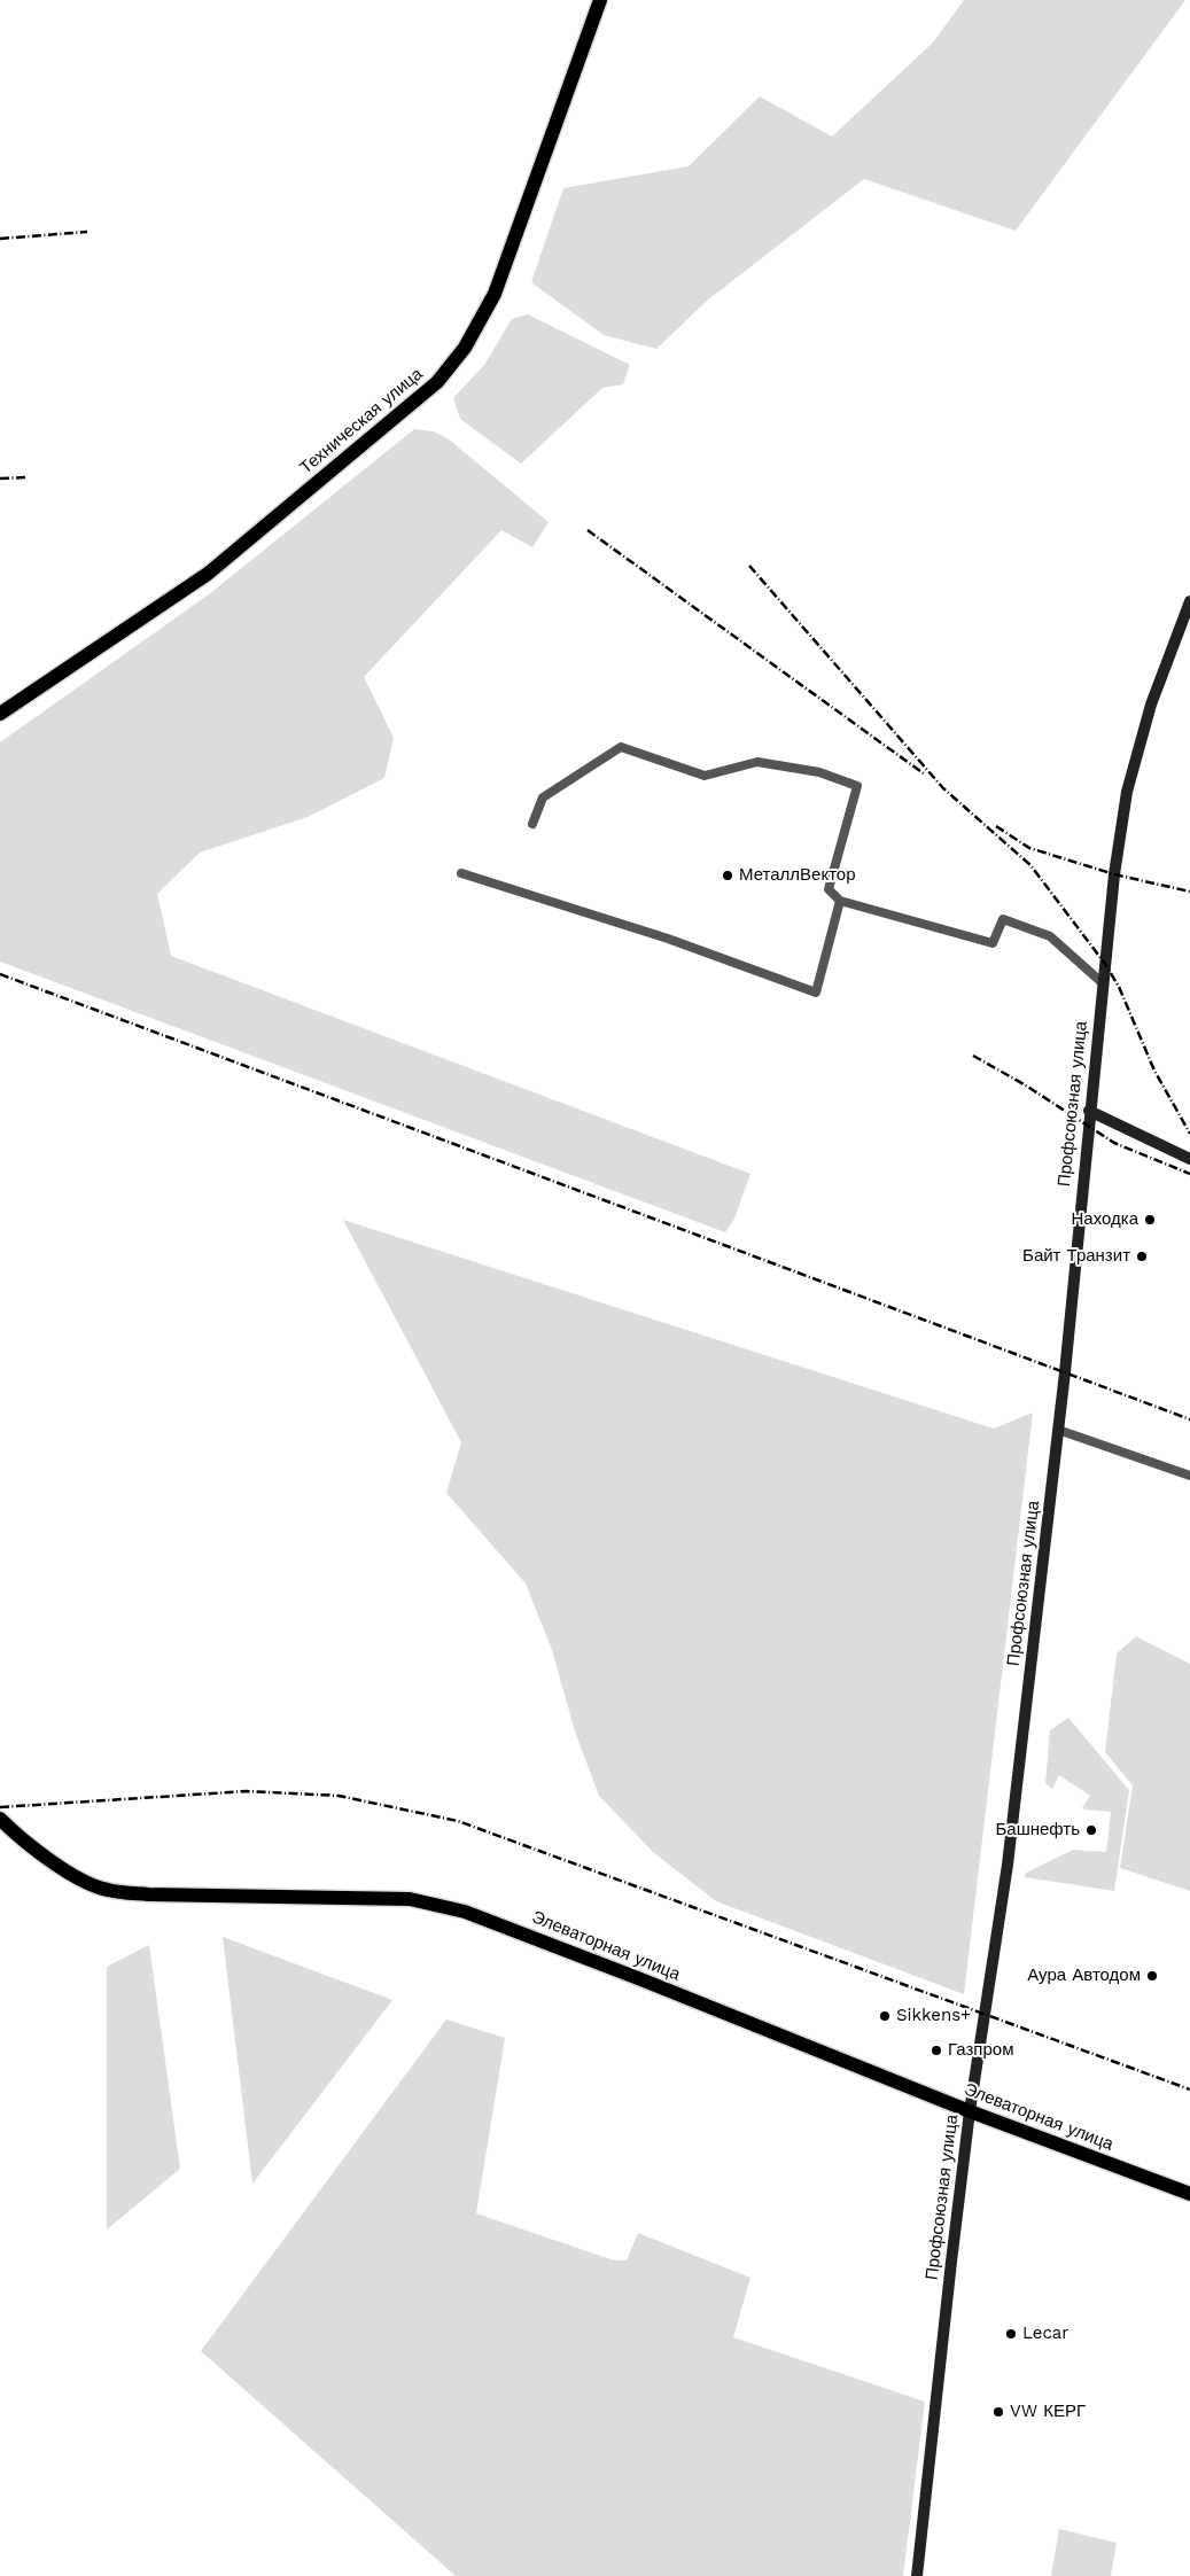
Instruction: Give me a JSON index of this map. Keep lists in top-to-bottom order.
{
  "streets": {
    "main road": ["Техническая улица", "Профсоюзная улица", "Элеваторная улица"]
  },
  "crossings": [
    ["Профсоюзная улица", "Элеваторная улица"]
  ],
  "places": [
    "МеталлВектор",
    "Находка",
    "Байт Транзит",
    "Башнефть",
    "Аура Автодом",
    "Sikkens+",
    "Газпром",
    "Lecar",
    "VW КЕРГ"
  ]
}
